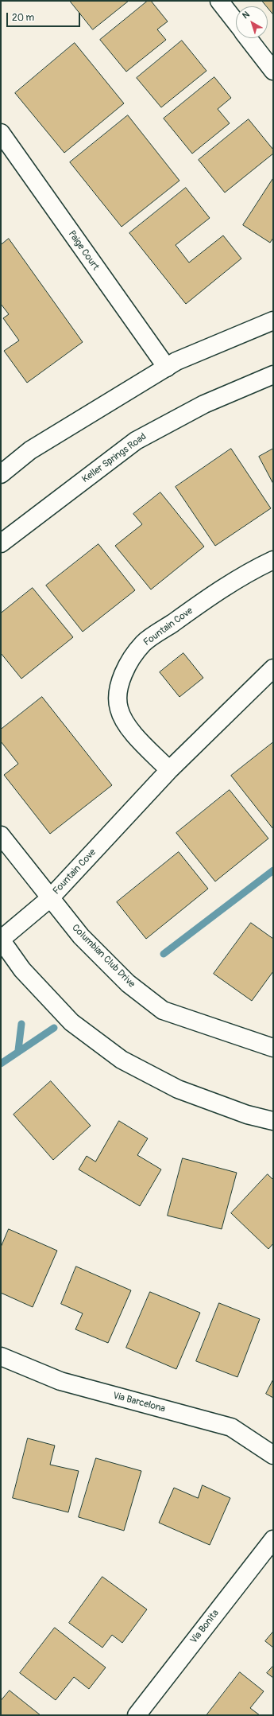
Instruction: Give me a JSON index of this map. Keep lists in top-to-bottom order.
{
  "streets": {
    "street": [
      "Paige Court",
      "Keller Springs Road",
      "Fountain Cove",
      "Columbian Club Drive",
      "Via Barcelona",
      "Via Bonita"
    ]
  },
  "crossings": [
    ["Fountain Cove", "Columbian Club Drive"]
  ],
  "scale_bar": "20 m",
  "north": "top left"
}
